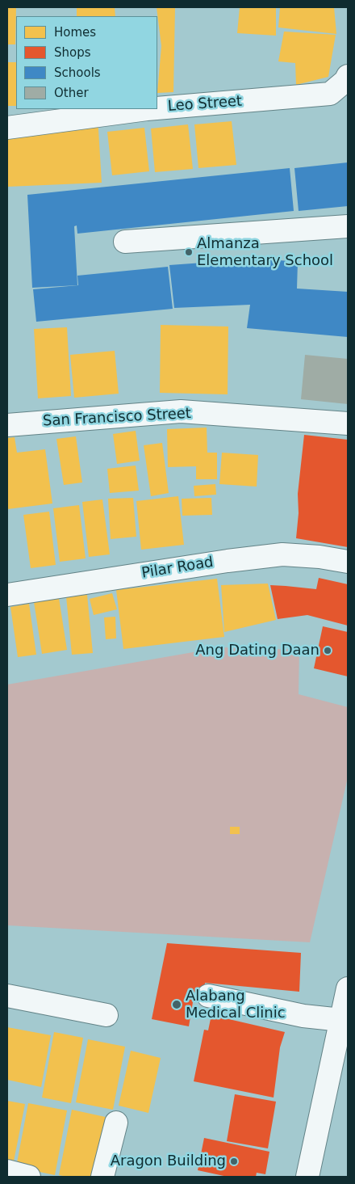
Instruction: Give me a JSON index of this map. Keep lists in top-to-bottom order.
{
  "streets": {
    "main road": ["Leo Street", "San Francisco Street", "Pilar Road"]
  },
  "places": [
    "Almanza Elementary School",
    "Ang Dating Daan",
    "Alabang Medical Clinic",
    "Aragon Building"
  ],
  "legend": [
    "Homes",
    "Shops",
    "Schools",
    "Other"
  ]
}
